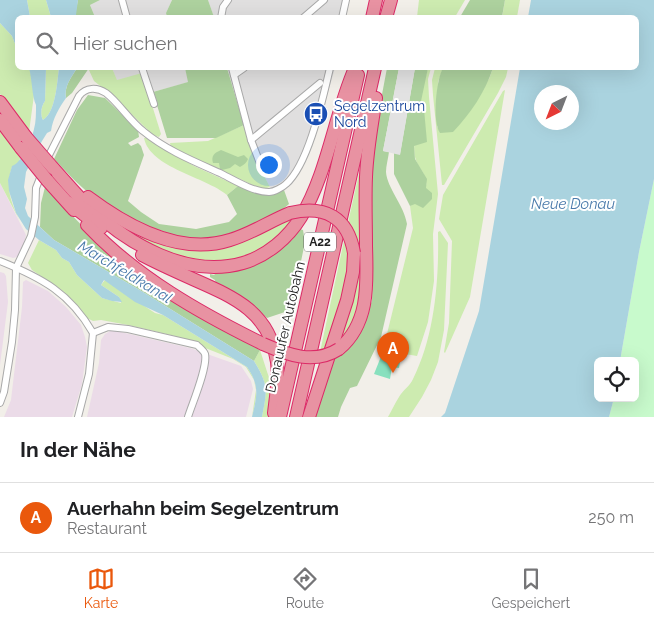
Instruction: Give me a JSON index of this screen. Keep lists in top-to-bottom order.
{
  "streets": {
    "highway": ["A22", "Donauufer Autobahn"]
  },
  "water": ["Neue Donau", "Marchfeldkanal"],
  "places": {
    "bus stop": ["Segelzentrum Nord"]
  },
  "north": "bottom left",
  "page": {
    "search": "Hier suchen",
    "pins": "A",
    "heading": "In der Nähe",
    "list": [
      {
        "mark": "A",
        "name": "Auerhahn beim Segelzentrum",
        "note": "Restaurant",
        "value": "250 m"
      }
    ],
    "nav": ["Karte", "Route", "Gespeichert"]
  }
}
